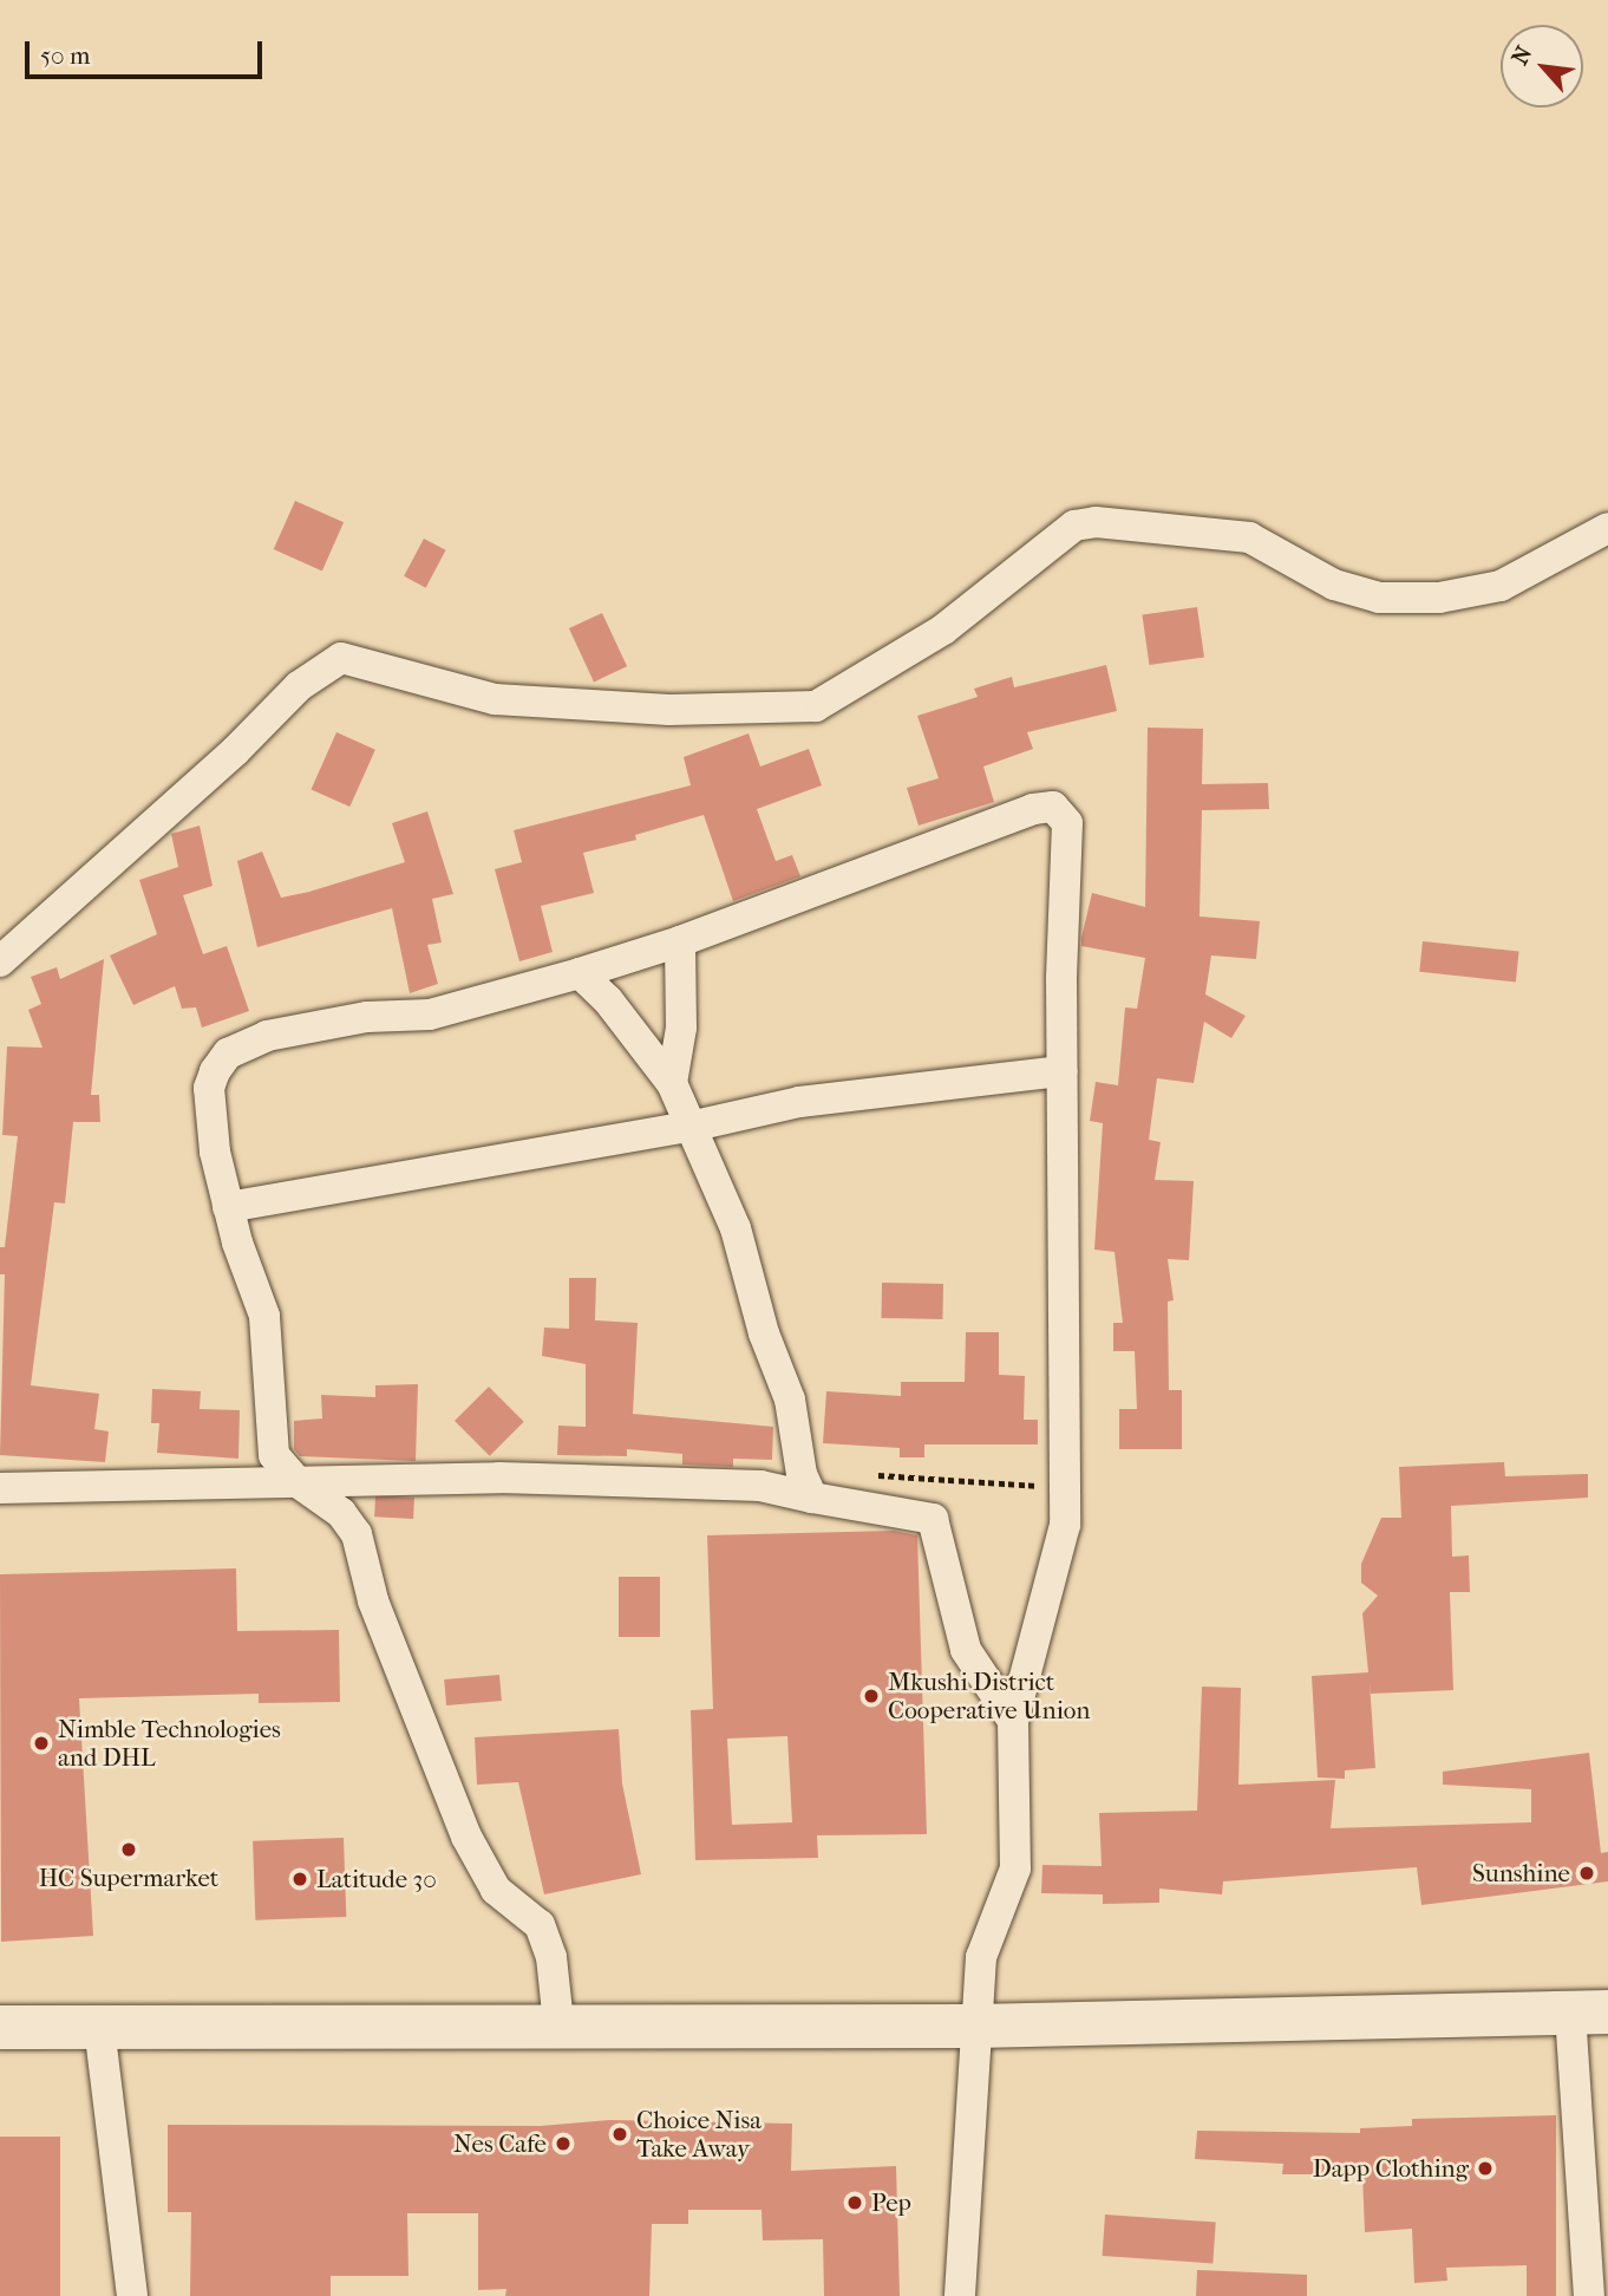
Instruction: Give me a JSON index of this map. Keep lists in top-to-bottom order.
{
  "places": [
    "Mkushi District Cooperative Union",
    "Nimble Technologies and DHL",
    "HC Supermarket",
    "Sunshine",
    "Latitude 30",
    "Choice Nisa Take Away",
    "Nes Cafe",
    "Dapp Clothing",
    "Pep"
  ],
  "scale_bar": "50 m",
  "north": "top left"
}
